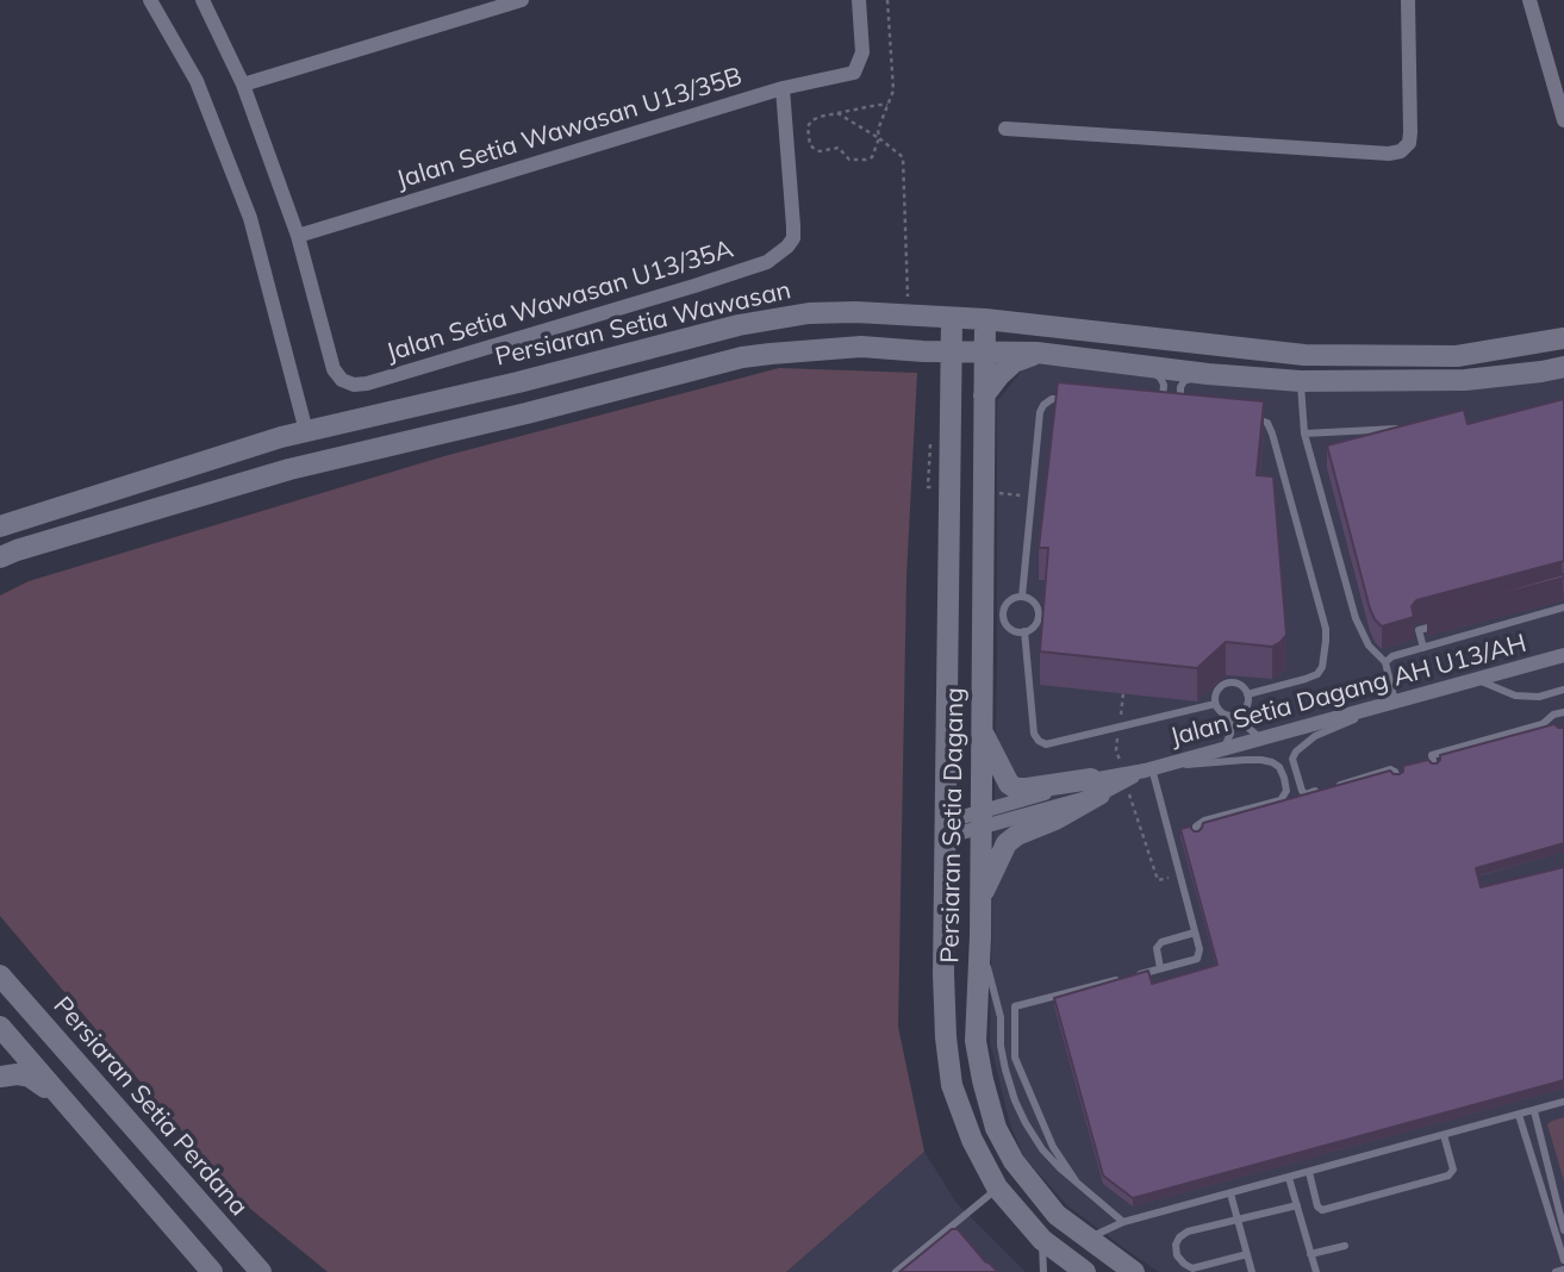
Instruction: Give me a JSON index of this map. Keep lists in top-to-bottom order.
{
  "streets": {
    "street": [
      "Jalan Setia Wawasan U13/35B",
      "Jalan Setia Wawasan U13/35A",
      "Persiaran Setia Wawasan",
      "Jalan Setia Dagang AH U13/AH",
      "Persiaran Setia Dagang",
      "Persiaran Setia Perdana"
    ]
  },
  "crossings": [
    ["Jalan Setia Wawasan U13/35B", "Jalan Setia Wawasan U13/35A"],
    ["Persiaran Setia Wawasan", "Persiaran Setia Dagang"],
    ["Jalan Setia Dagang AH U13/AH", "Persiaran Setia Dagang"]
  ]
}
